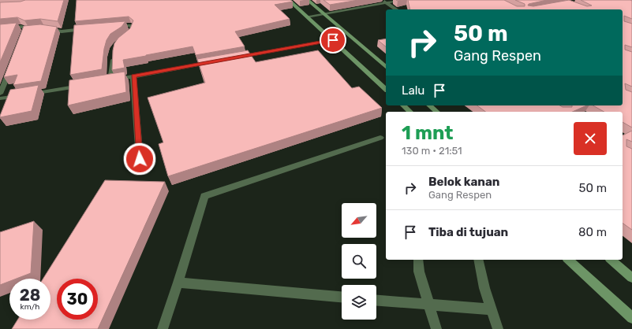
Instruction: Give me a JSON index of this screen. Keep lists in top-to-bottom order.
{
  "north": "bottom left",
  "page": {
    "turn": ["50 m", "Gang Respen"],
    "then": "Lalu",
    "heading": ["1 mnt", "130 m · 21:51"],
    "list": [
      {
        "name": "Belok kanan",
        "note": "Gang Respen",
        "value": "50 m"
      },
      {
        "name": "Tiba di tujuan",
        "value": "80 m"
      }
    ],
    "speed": "28 km/h",
    "limit": "30"
  }
}
